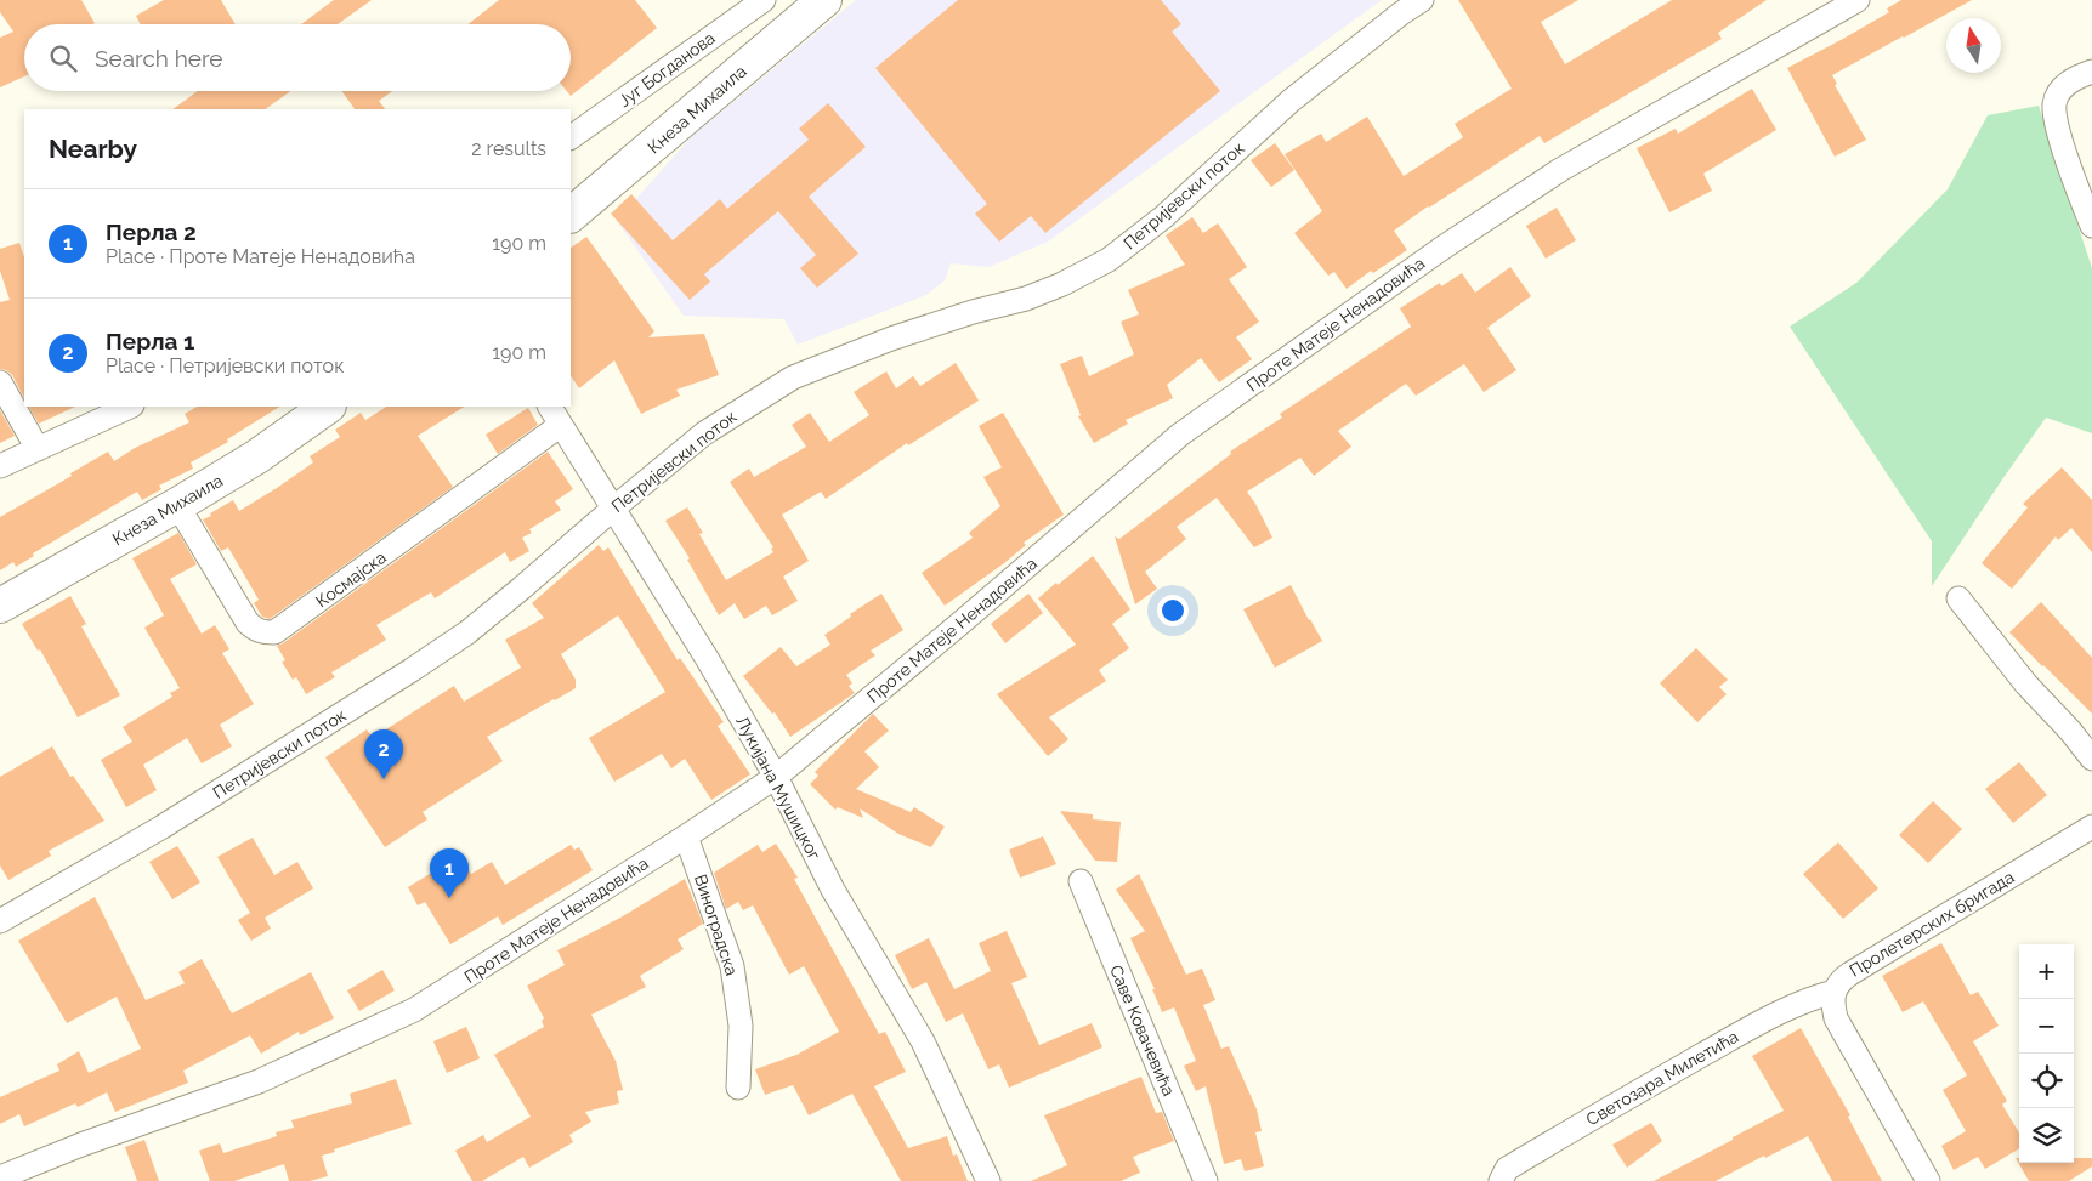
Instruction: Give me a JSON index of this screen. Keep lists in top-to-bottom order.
{
  "streets": {
    "main road": ["Кнеза Михаила"],
    "street": [
      "Југ Богданова",
      "Петријевски поток",
      "Проте Матеје Ненадовића",
      "Космајска",
      "Лукијана Мушицког",
      "Пролетерских бригада",
      "Виноградска",
      "Саве Ковачевића",
      "Светозара Милетића"
    ]
  },
  "crossings": [
    ["Кнеза Михаила", "Космајска"],
    ["Петријевски поток", "Лукијана Мушицког"],
    ["Проте Матеје Ненадовића", "Лукијана Мушицког"],
    ["Проте Матеје Ненадовића", "Виноградска"],
    ["Космајска", "Лукијана Мушицког"],
    ["Пролетерских бригада", "Светозара Милетића"]
  ],
  "north": "top",
  "page": {
    "search": "Search here",
    "heading": ["Nearby", "2 results"],
    "list": [
      {
        "mark": "1",
        "name": "Перла 2",
        "note": "Place · Проте Матеје Ненадовића",
        "value": "190 m"
      },
      {
        "mark": "2",
        "name": "Перла 1",
        "note": "Place · Петријевски поток",
        "value": "190 m"
      }
    ],
    "pins": ["2", "1"],
    "map_buttons": ["+", "−"]
  }
}
